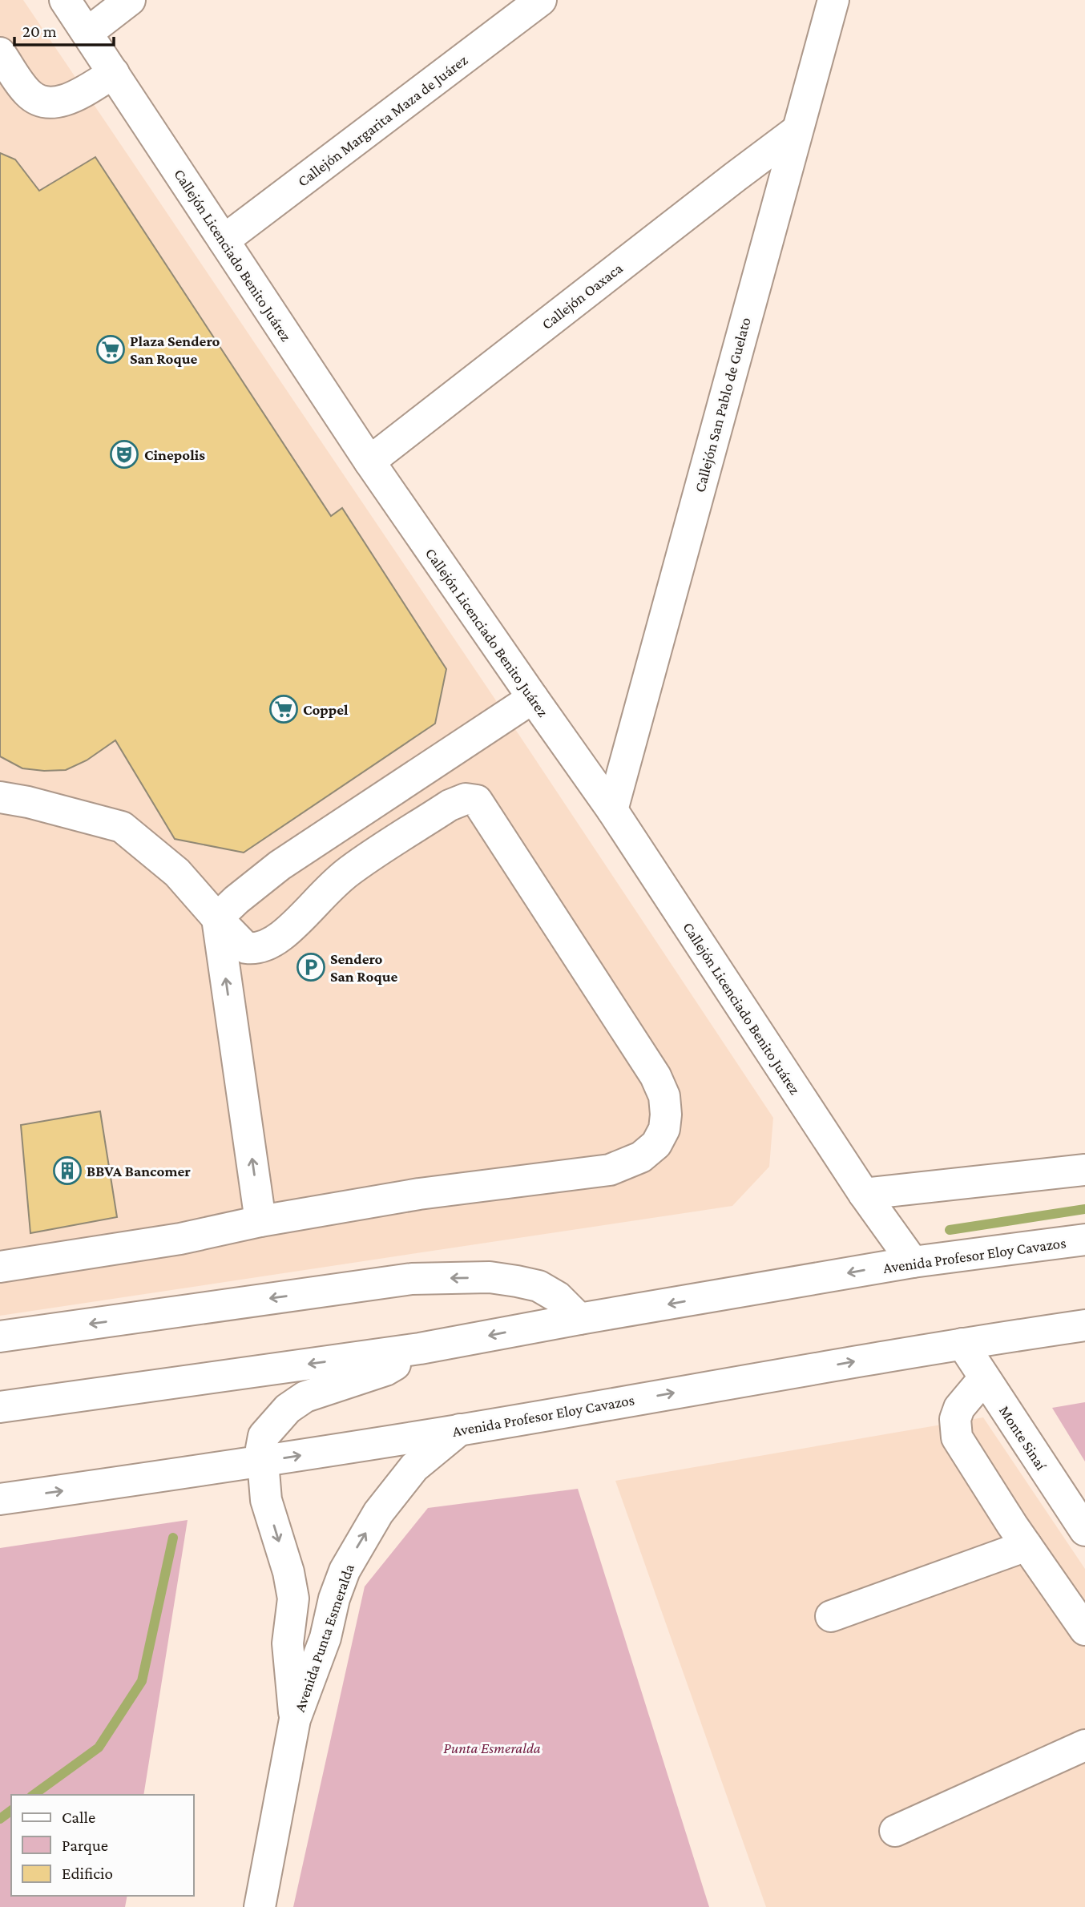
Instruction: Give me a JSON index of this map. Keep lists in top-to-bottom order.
{
  "streets": {
    "street": [
      "Callejón Margarita Maza de Juárez",
      "Callejón Licenciado Benito Juárez",
      "Callejón Oaxaca",
      "Callejón San Pablo de Guelato",
      "Avenida Profesor Eloy Cavazos",
      "Monte Sinaí",
      "Avenida Punta Esmeralda"
    ]
  },
  "crossings": [
    ["Callejón Margarita Maza de Juárez", "Callejón Licenciado Benito Juárez"],
    ["Callejón Licenciado Benito Juárez", "Callejón Oaxaca"],
    ["Callejón Licenciado Benito Juárez", "Callejón San Pablo de Guelato"],
    ["Callejón Licenciado Benito Juárez", "Avenida Profesor Eloy Cavazos"],
    ["Callejón Oaxaca", "Callejón San Pablo de Guelato"],
    ["Avenida Profesor Eloy Cavazos", "Monte Sinaí"],
    ["Avenida Profesor Eloy Cavazos", "Avenida Punta Esmeralda"]
  ],
  "parks": ["Punta Esmeralda"],
  "places": {
    "supermarket": ["Plaza Sendero San Roque", "Coppel"],
    "theatre": ["Cinepolis"],
    "parking": ["Sendero San Roque"],
    "building": ["BBVA Bancomer"]
  },
  "legend": ["Calle", "Parque", "Edificio"],
  "scale_bar": "20 m"
}
